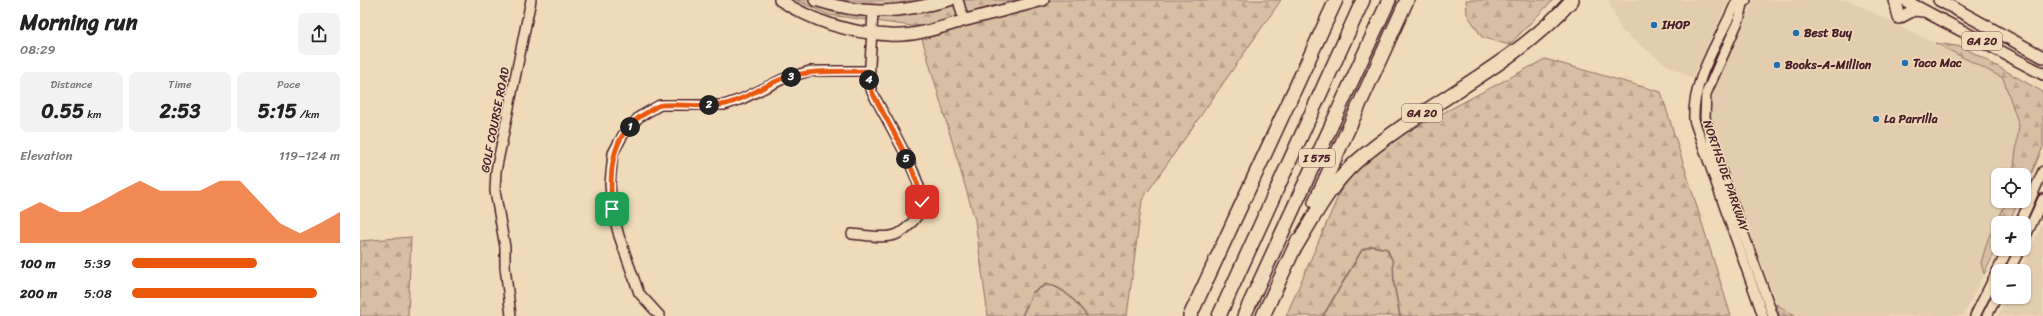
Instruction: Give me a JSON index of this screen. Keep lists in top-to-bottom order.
{
  "streets": {
    "highway": ["GA 20", "I 575"],
    "street": ["GOLF COURSE ROAD", "NORTHSIDE PARKWAY"]
  },
  "places": [
    "IHOP",
    "Best Buy",
    "Taco Mac",
    "Books-A-Million",
    "La Parrilla"
  ],
  "page": {
    "heading": ["Morning run", "08:29"],
    "pins": [
      "3",
      "4",
      "2",
      "1",
      "5"
    ],
    "stats": [
      ["Distance", "0.55 km"],
      ["Time", "2:53"],
      ["Pace", "5:15 /km"]
    ],
    "chart": ["Elevation", "119–124 m"],
    "map_buttons": ["+", "−"],
    "list": [
      {
        "name": "100 m",
        "note": "5:39"
      },
      {
        "name": "200 m",
        "note": "5:08"
      }
    ]
  }
}
